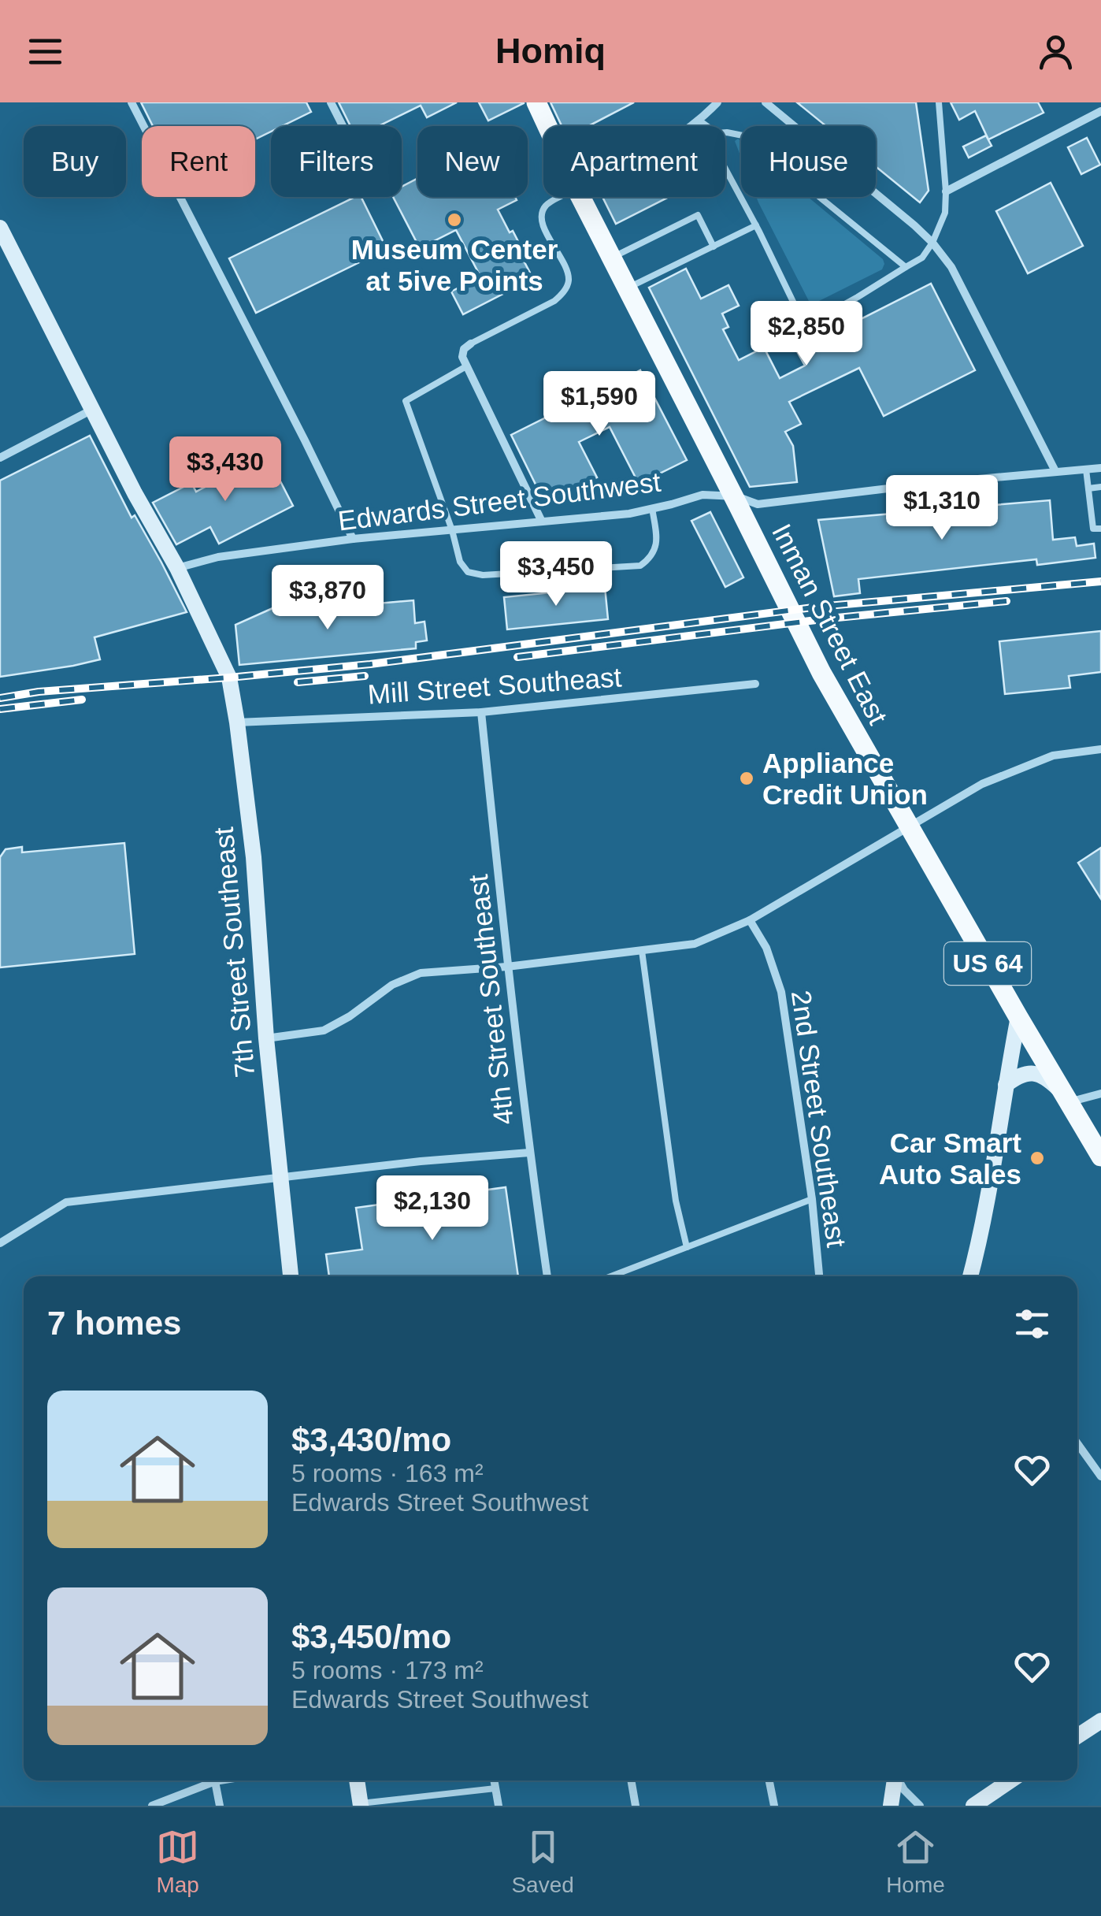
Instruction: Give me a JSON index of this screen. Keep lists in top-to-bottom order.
{
  "streets": {
    "main road": ["Inman Street East", "US 64"],
    "street": [
      "Edwards Street Southwest",
      "Mill Street Southeast",
      "7th Street Southeast",
      "4th Street Southeast",
      "2nd Street Southeast"
    ]
  },
  "crossings": [
    ["Edwards Street Southwest", "Inman Street East"],
    ["Edwards Street Southwest", "7th Street Southeast"],
    ["Mill Street Southeast", "7th Street Southeast"],
    ["Mill Street Southeast", "4th Street Southeast"]
  ],
  "places": ["Museum Center at 5ive Points", "Appliance Credit Union", "Car Smart Auto Sales"],
  "page": {
    "header": "Homiq",
    "chip": [
      "Buy",
      "Rent",
      "Filters",
      "New",
      "Apartment",
      "House"
    ],
    "price": [
      "$2,850",
      "$1,590",
      "$3,430",
      "$1,310",
      "$3,450",
      "$3,870",
      "$2,130"
    ],
    "heading": "7 homes",
    "list": [
      {
        "name": "$3,430/mo",
        "note": "5 rooms · 163 m² · Edwards Street Southwest"
      },
      {
        "name": "$3,450/mo",
        "note": "5 rooms · 173 m² · Edwards Street Southwest"
      }
    ],
    "tabs": ["Map", "Saved", "Home"]
  }
}
